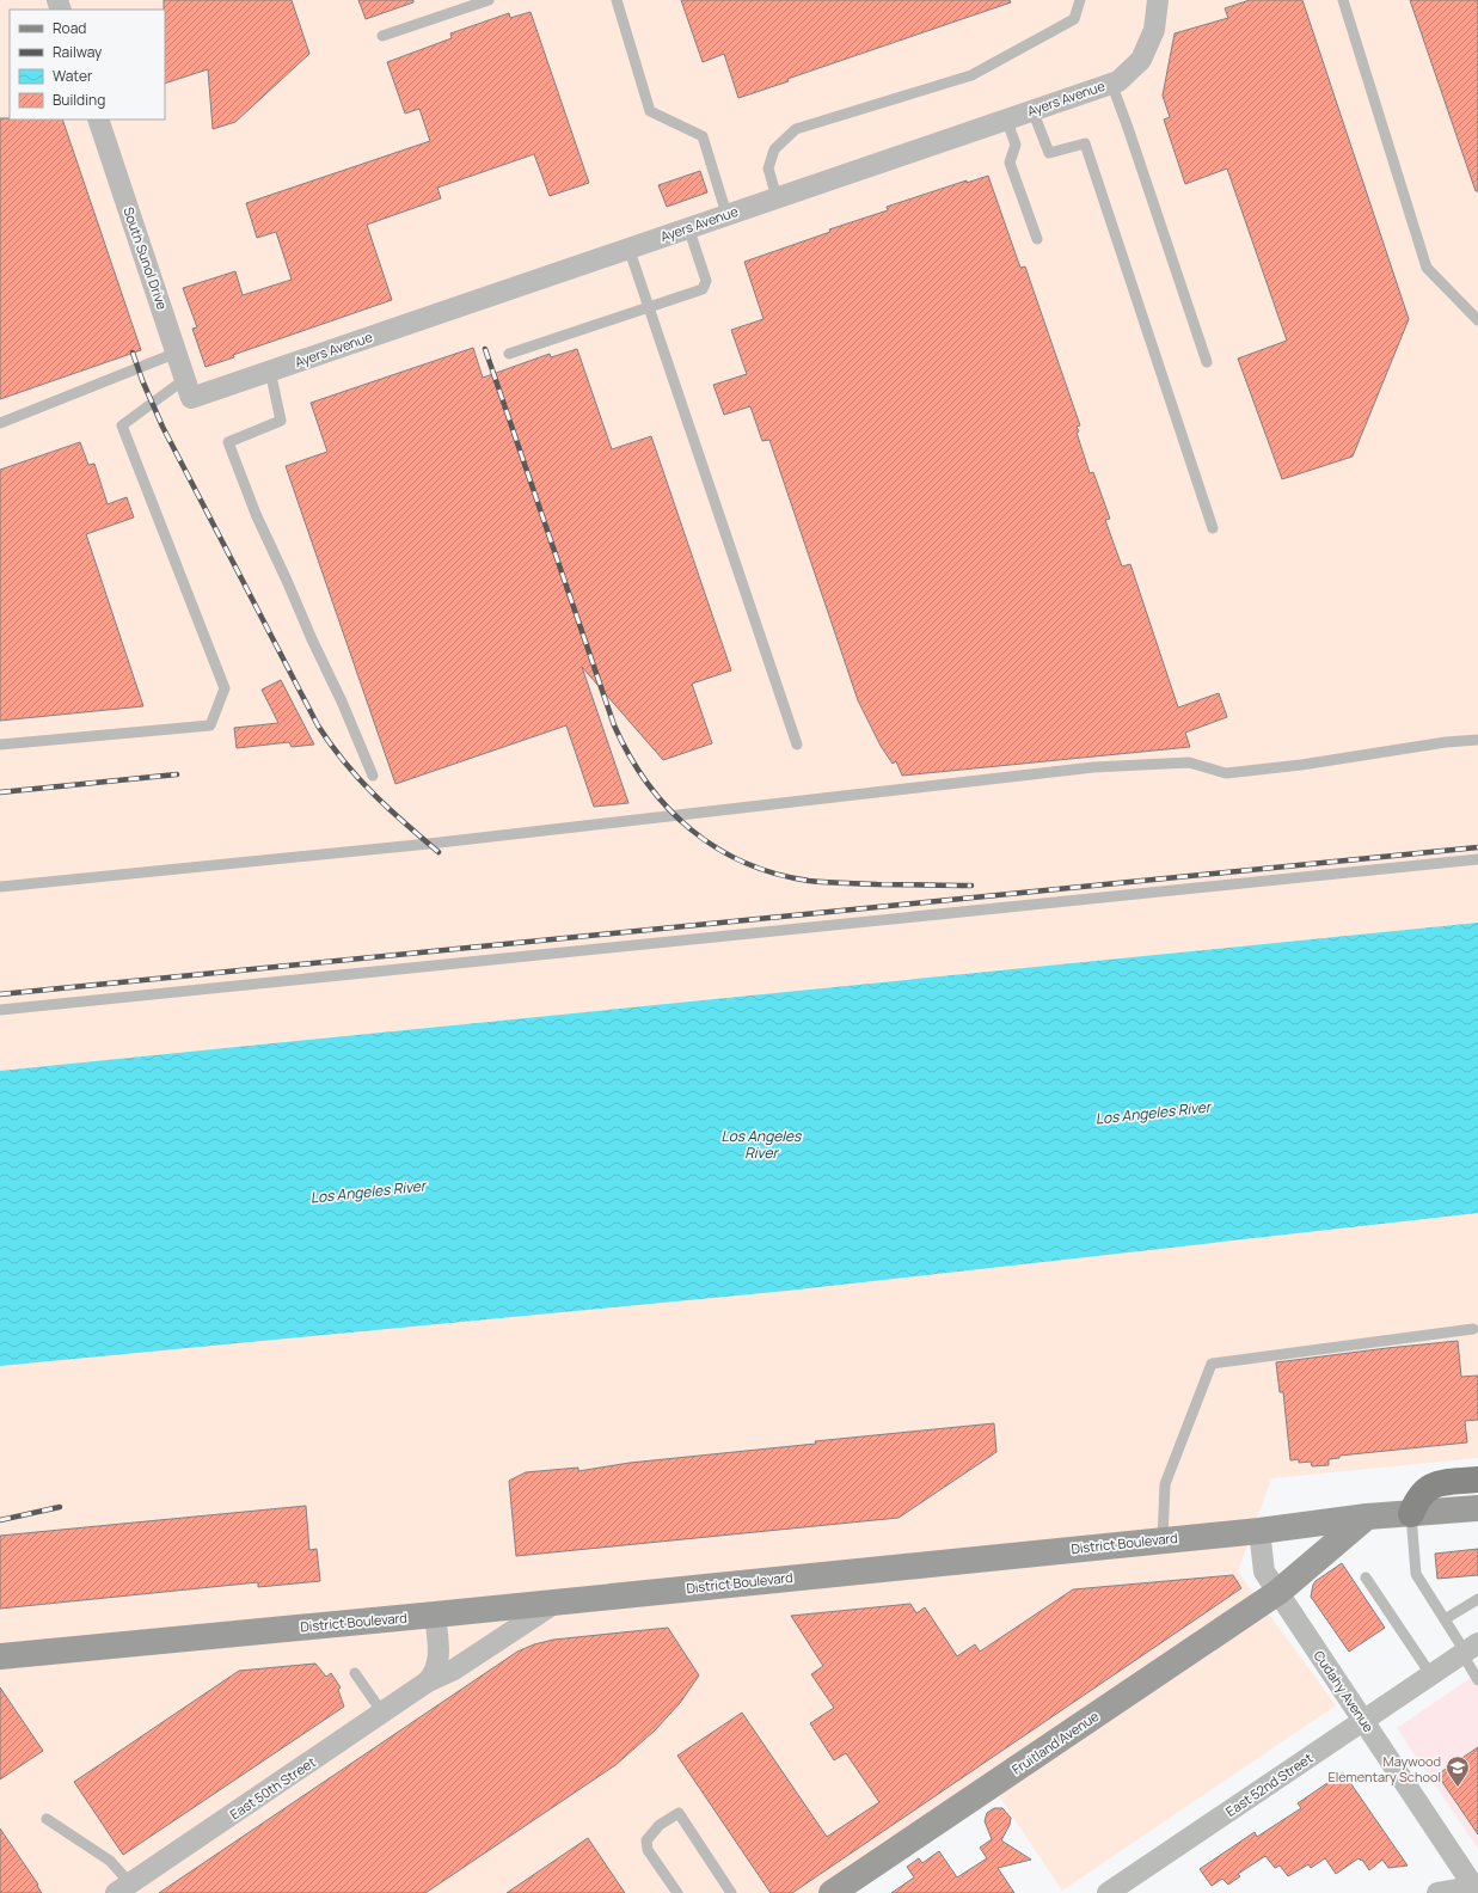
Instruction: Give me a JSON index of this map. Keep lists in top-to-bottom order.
{
  "streets": {
    "main road": ["District Boulevard", "Fruitland Avenue"],
    "street": [
      "Ayers Avenue",
      "South Sunol Drive",
      "Cudahy Avenue",
      "East 52nd Street",
      "East 50th Street"
    ]
  },
  "crossings": [
    ["Ayers Avenue", "South Sunol Drive"],
    ["District Boulevard", "Cudahy Avenue"],
    ["District Boulevard", "Fruitland Avenue"],
    ["District Boulevard", "East 50th Street"],
    ["Cudahy Avenue", "Fruitland Avenue"],
    ["Cudahy Avenue", "East 52nd Street"]
  ],
  "water": ["Los Angeles River"],
  "places": {
    "school or university": ["Maywood Elementary School"]
  },
  "legend": [
    "Road",
    "Railway",
    "Water",
    "Building"
  ]
}
